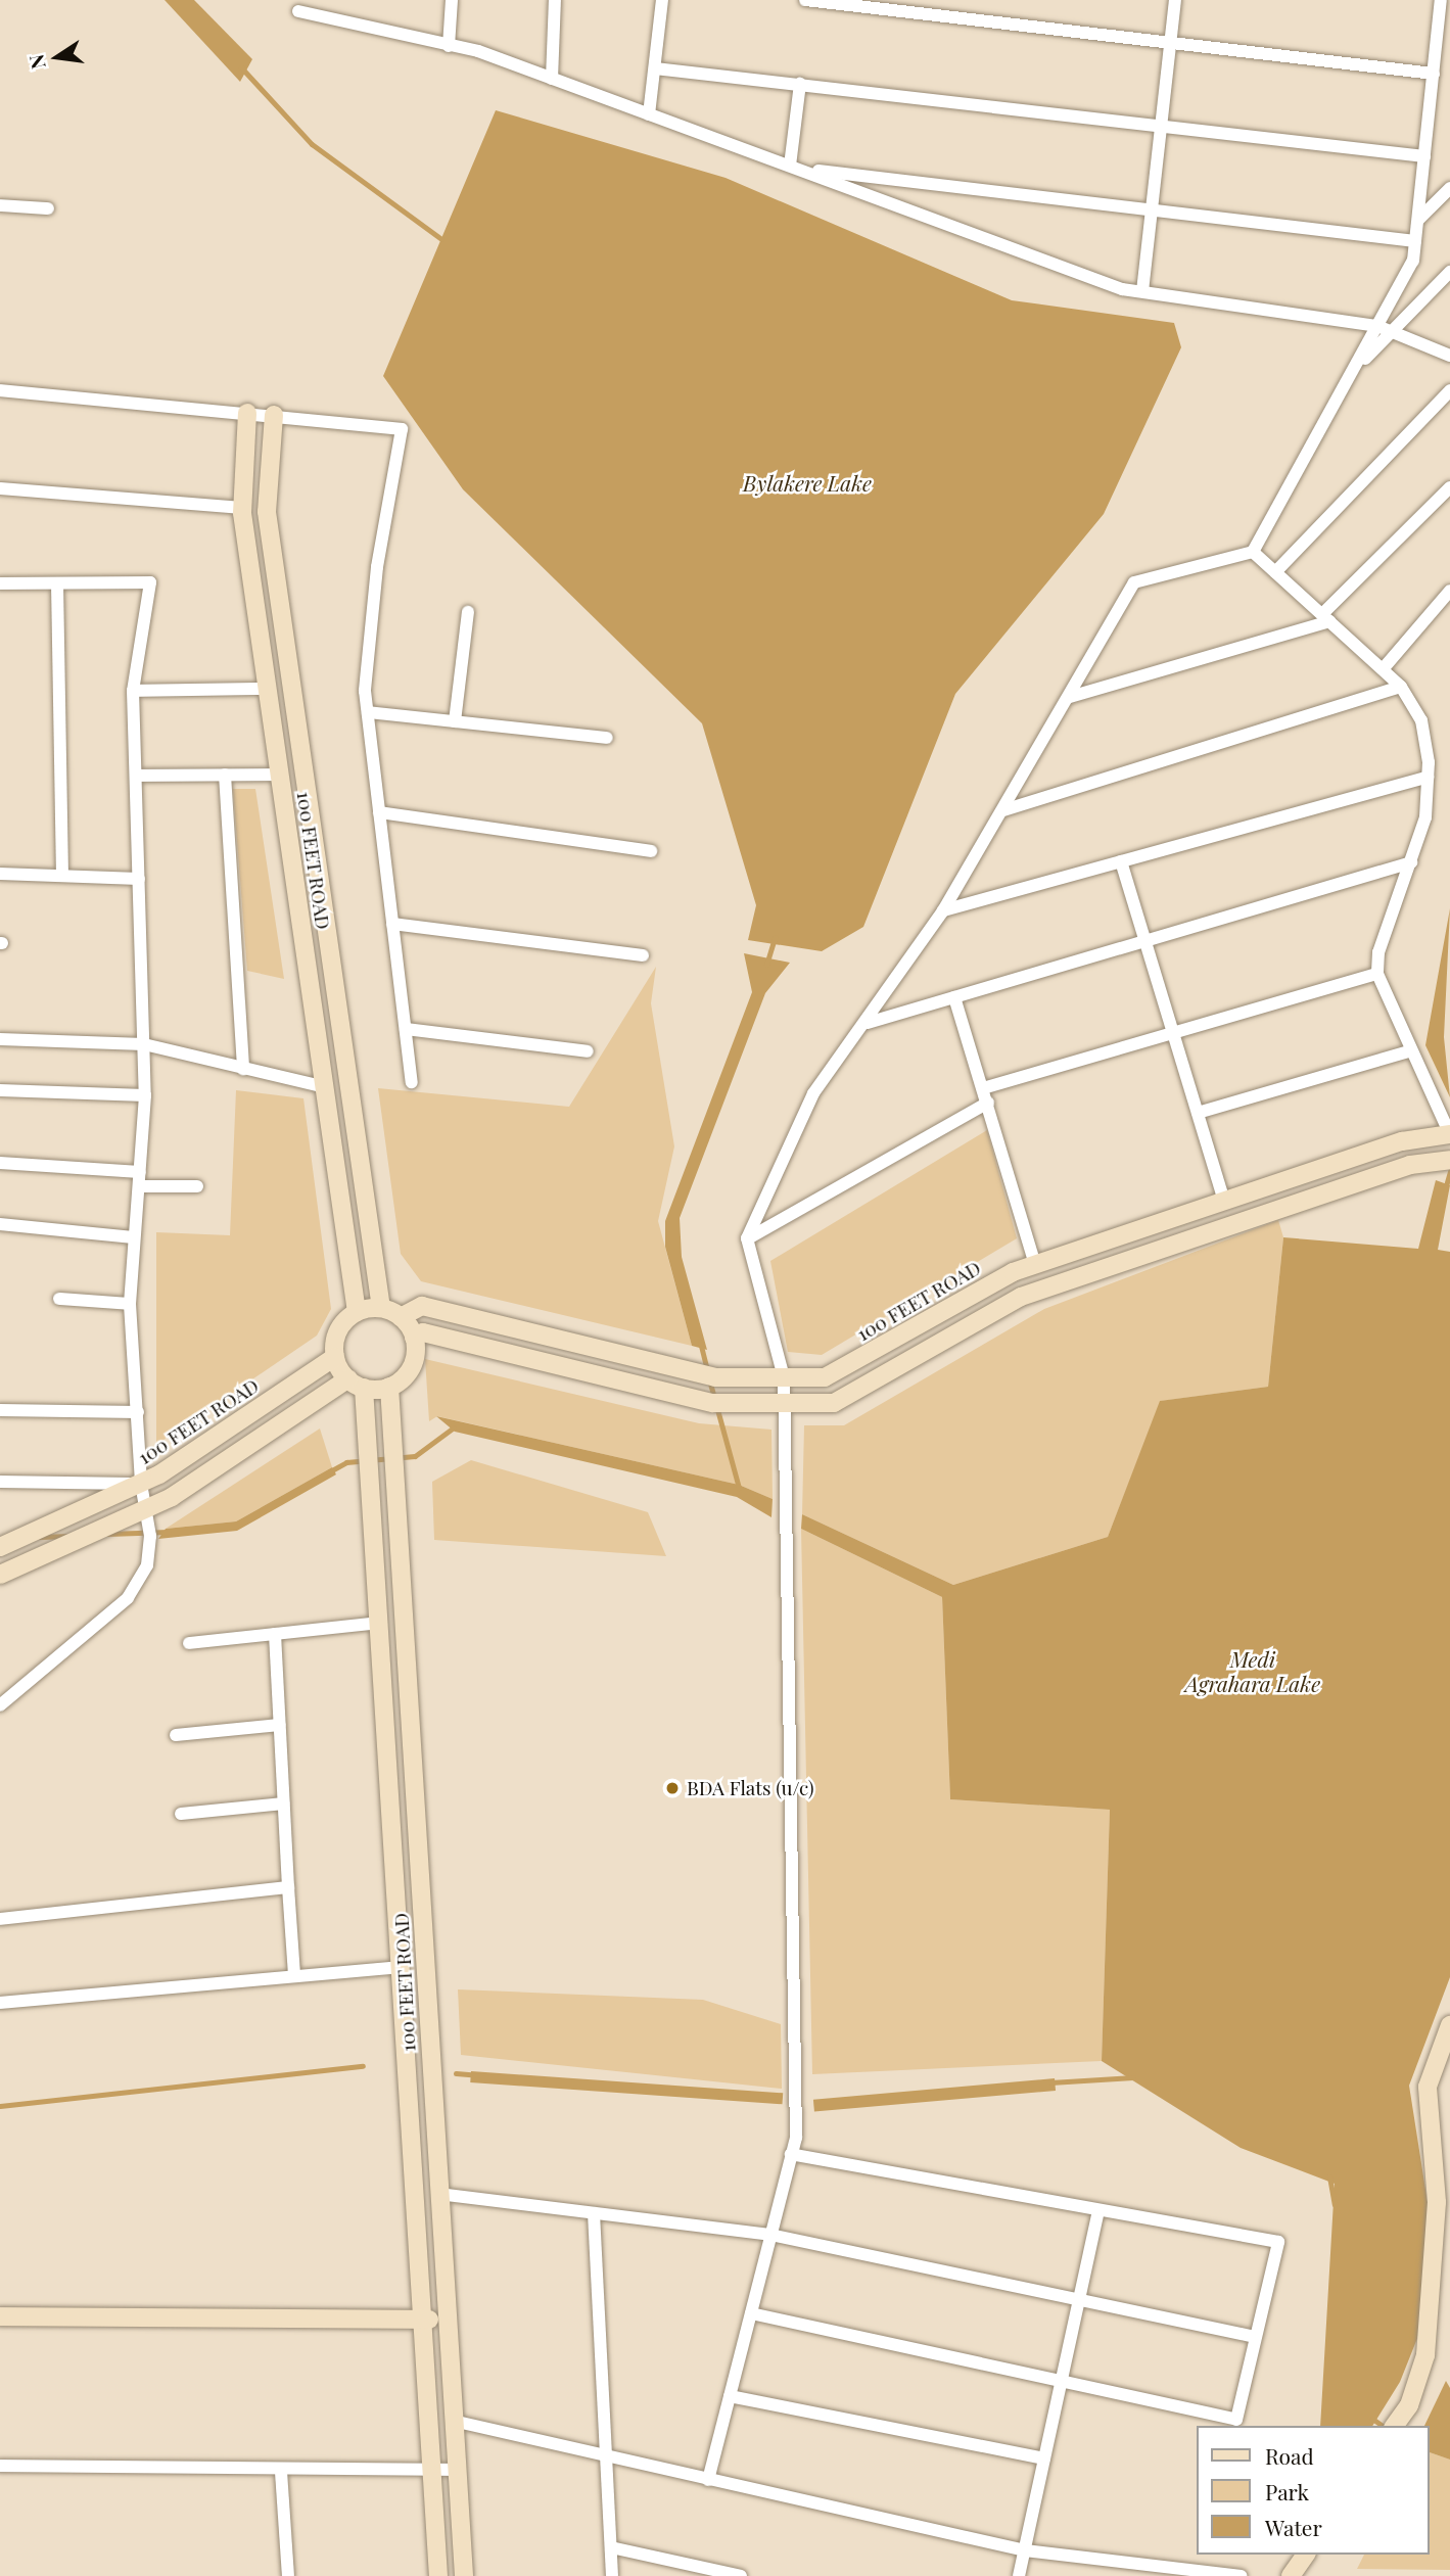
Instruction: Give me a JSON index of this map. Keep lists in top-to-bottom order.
{
  "streets": {
    "main road": ["100 FEET ROAD"]
  },
  "water": ["Bylakere Lake", "Medi Agrahara Lake"],
  "places": ["BDA Flats (u/c)"],
  "legend": ["Road", "Park", "Water"],
  "north": "left"
}
